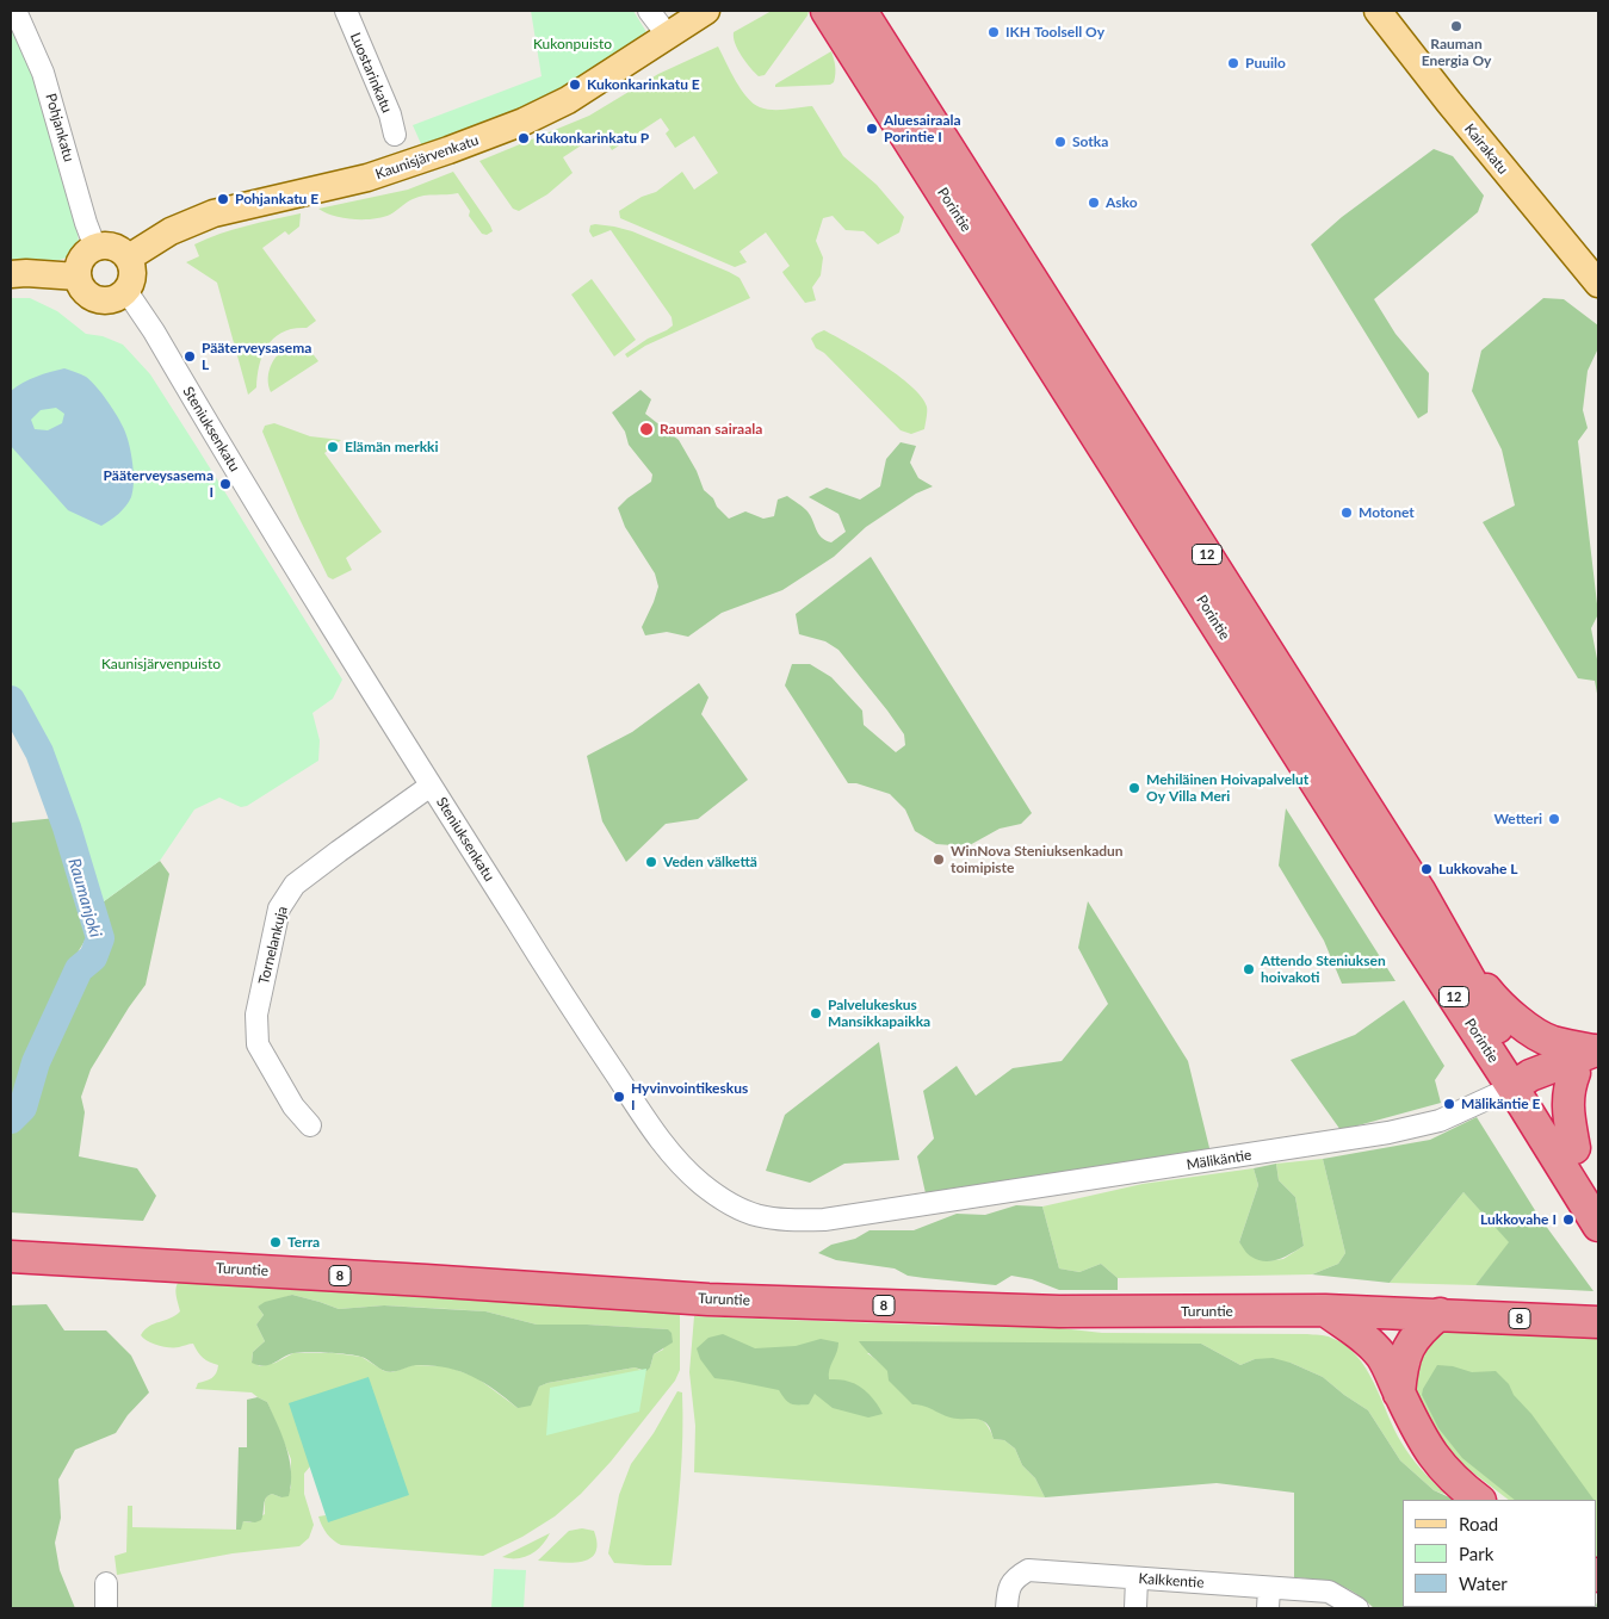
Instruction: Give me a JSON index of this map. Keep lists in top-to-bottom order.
{
  "streets": {
    "highway": [
      "Porintie",
      "12",
      "Turuntie",
      "8"
    ],
    "main road": ["Kairakatu", "Kaunisjärvenkatu"],
    "street": [
      "Luostarinkatu",
      "Pohjankatu",
      "Steniuksenkatu",
      "Tornelankuja",
      "Mälikäntie",
      "Kalkkentie"
    ]
  },
  "crossings": [
    ["Pohjankatu", "Kaunisjärvenkatu"],
    ["Pohjankatu", "Steniuksenkatu"],
    ["Kaunisjärvenkatu", "Steniuksenkatu"],
    ["Porintie", "Mälikäntie"],
    ["Steniuksenkatu", "Tornelankuja"],
    ["Steniuksenkatu", "Mälikäntie"],
    ["Turuntie", "8"]
  ],
  "water": ["Raumanjoki"],
  "parks": ["Kukonpuisto", "Kaunisjärvenpuisto"],
  "places": [
    "Rauman Energia Oy",
    "IKH Toolsell Oy",
    "Puuilo",
    "Kukonkarinkatu E",
    "Aluesairaala Porintie I",
    "Kukonkarinkatu P",
    "Sotka",
    "Pohjankatu E",
    "Asko",
    "Pääterveysasema L",
    "Rauman sairaala",
    "Elämän merkki",
    "Pääterveysasema I",
    "Motonet",
    "Mehiläinen Hoivapalvelut Oy Villa Meri",
    "Wetteri",
    "WinNova Steniuksenkadun toimipiste",
    "Veden välkettä",
    "Lukkovahe L",
    "Attendo Steniuksen hoivakoti",
    "Palvelukeskus Mansikkapaikka",
    "Hyvinvointikeskus I",
    "Mälikäntie E",
    "Lukkovahe I",
    "Terra"
  ],
  "legend": ["Road", "Park", "Water"]
}
